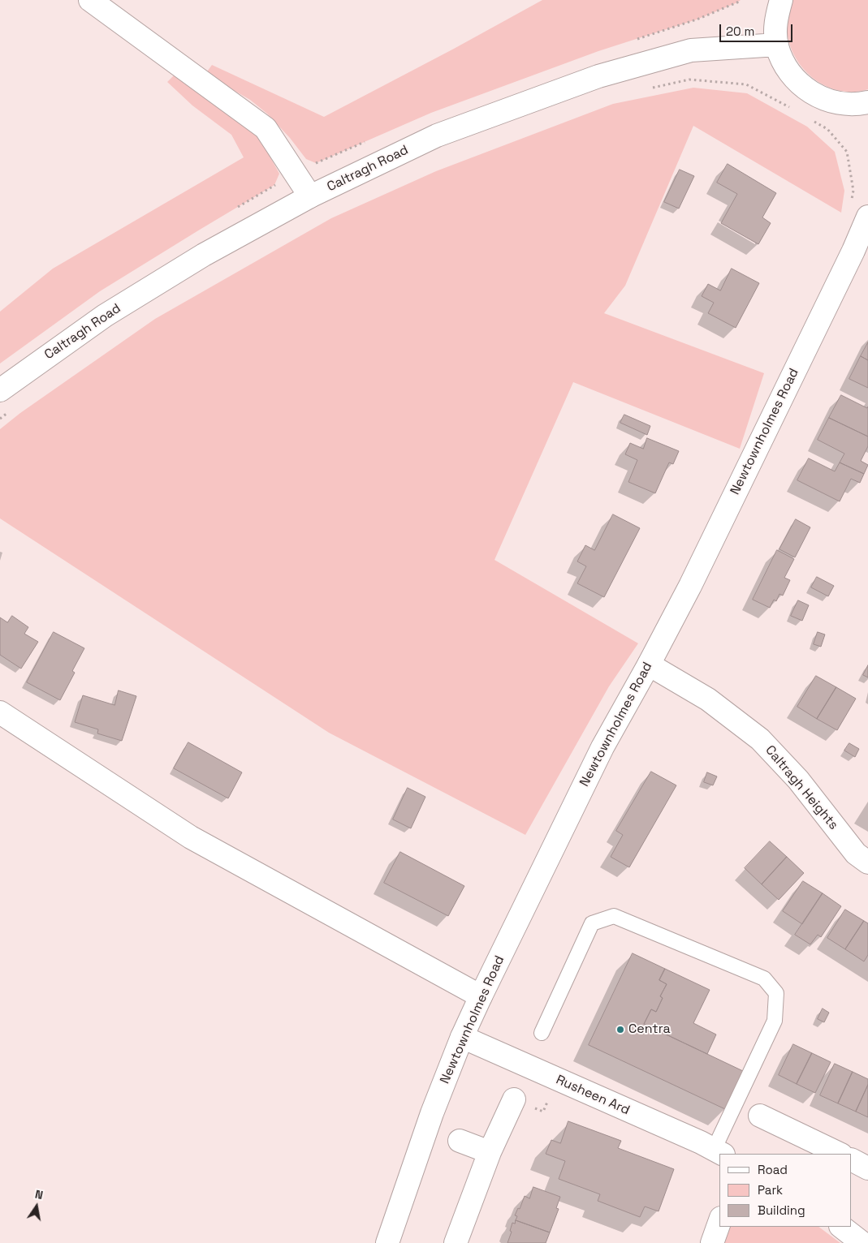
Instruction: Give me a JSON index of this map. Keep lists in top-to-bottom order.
{
  "streets": {
    "street": [
      "Caltragh Road",
      "Newtownholmes Road",
      "Caltragh Heights",
      "Rusheen Ard"
    ]
  },
  "crossings": [
    ["Newtownholmes Road", "Caltragh Heights"],
    ["Newtownholmes Road", "Rusheen Ard"]
  ],
  "places": ["Centra"],
  "legend": ["Road", "Park", "Building"],
  "scale_bar": "20 m",
  "north": "top"
}
